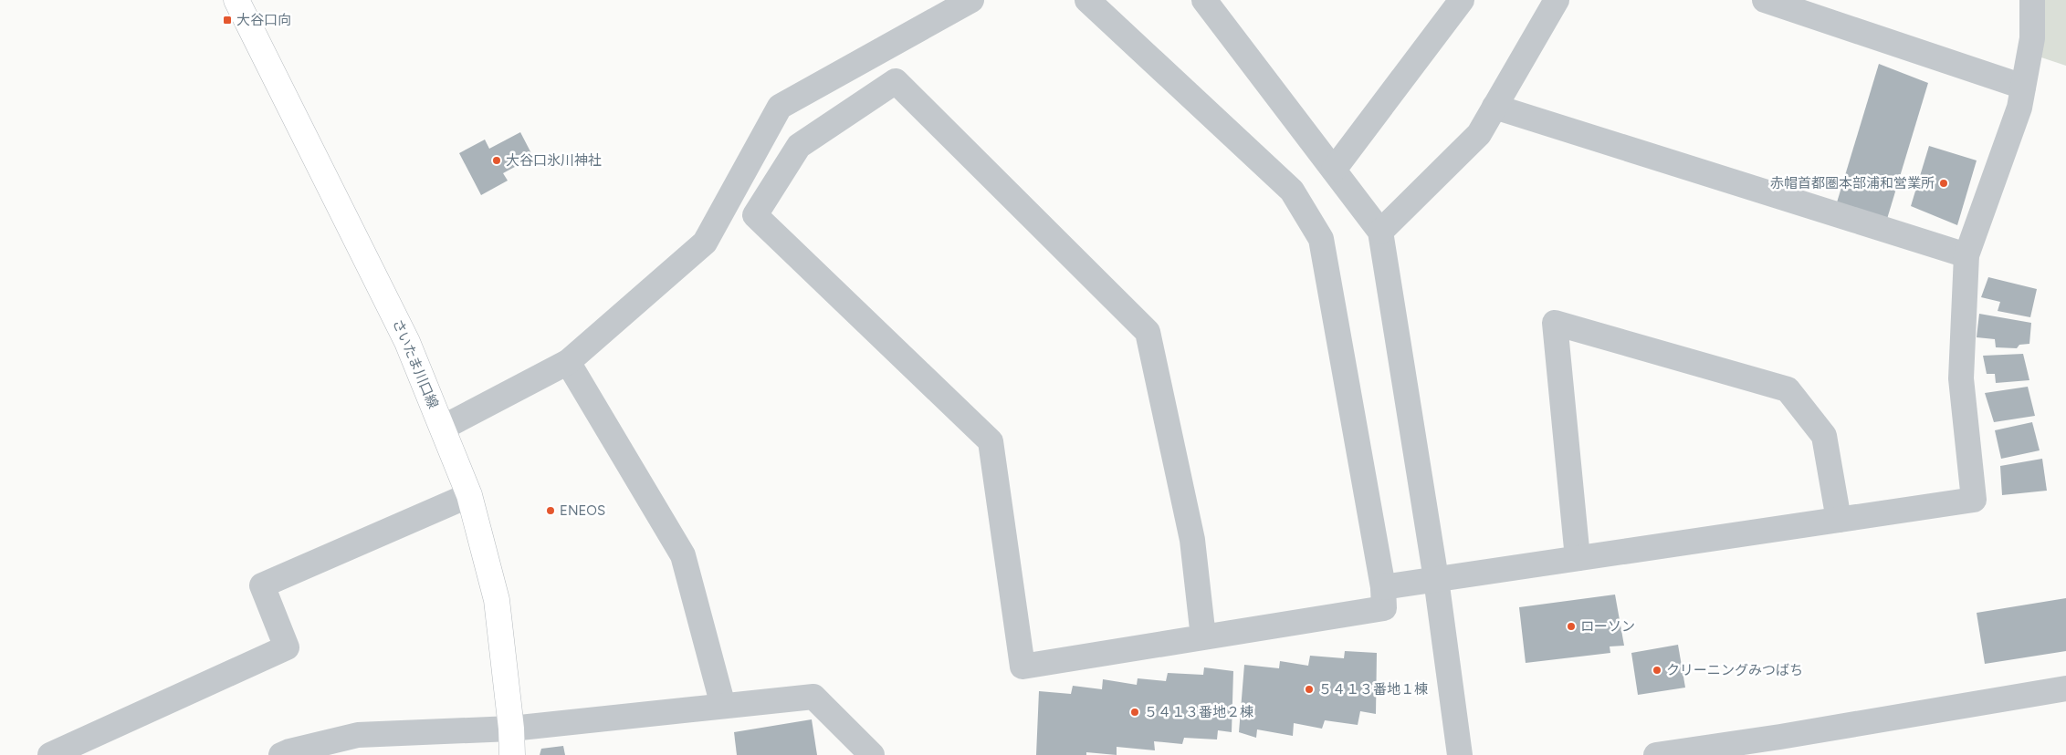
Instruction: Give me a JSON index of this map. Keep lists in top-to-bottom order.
{
  "streets": {
    "main road": ["さいたま川口線"]
  },
  "places": {
    "transit": ["大谷口向"],
    "other": [
      "大谷口氷川神社",
      "赤帽首都圏本部浦和営業所",
      "ENEOS",
      "ローソン",
      "クリーニングみつばち",
      "５４１３番地１棟",
      "５４１３番地２棟"
    ]
  }
}
